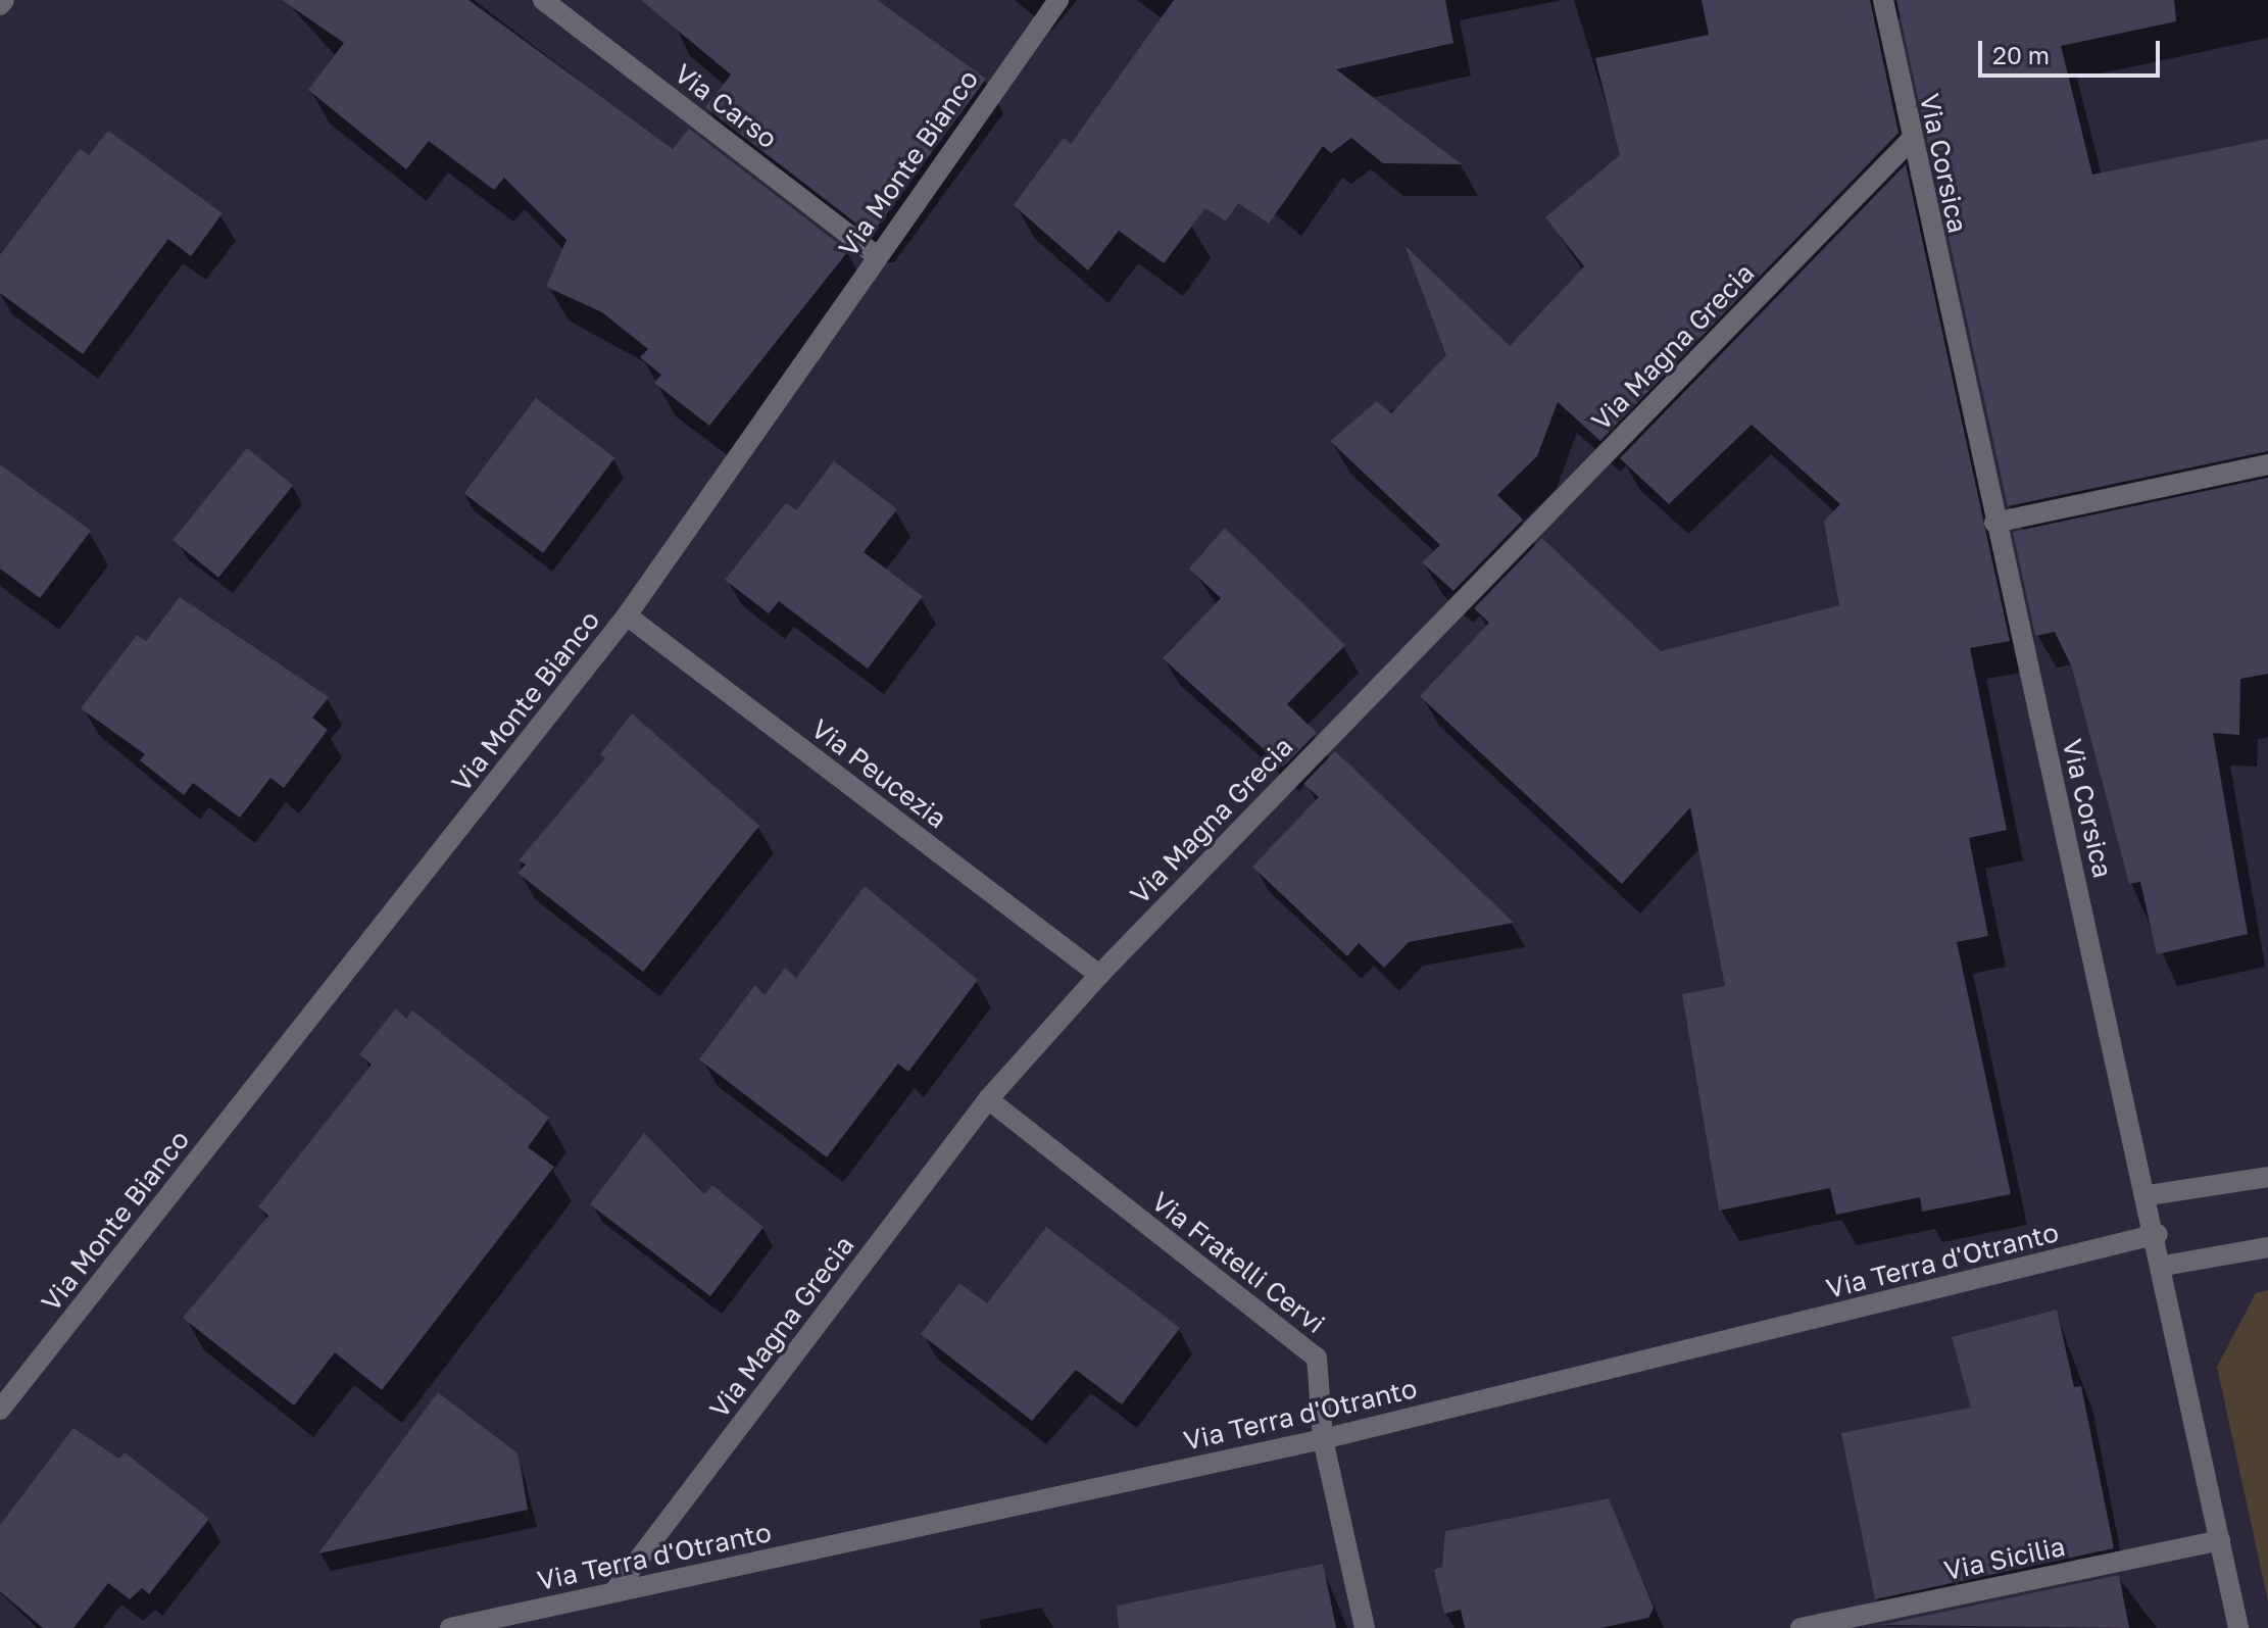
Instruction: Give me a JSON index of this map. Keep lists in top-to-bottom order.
{
  "streets": {
    "street": [
      "Via Carso",
      "Via Monte Bianco",
      "Via Corsica",
      "Via Magna Grecia",
      "Via Peucezia",
      "Via Terra d'Otranto",
      "Via Fratelli Cervi",
      "Via Sicilia"
    ]
  },
  "crossings": [
    ["Via Carso", "Via Monte Bianco"],
    ["Via Monte Bianco", "Via Peucezia"],
    ["Via Corsica", "Via Magna Grecia"],
    ["Via Corsica", "Via Terra d'Otranto"],
    ["Via Corsica", "Via Sicilia"],
    ["Via Magna Grecia", "Via Peucezia"],
    ["Via Magna Grecia", "Via Terra d'Otranto"],
    ["Via Magna Grecia", "Via Fratelli Cervi"],
    ["Via Terra d'Otranto", "Via Fratelli Cervi"]
  ],
  "scale_bar": "20 m"
}
